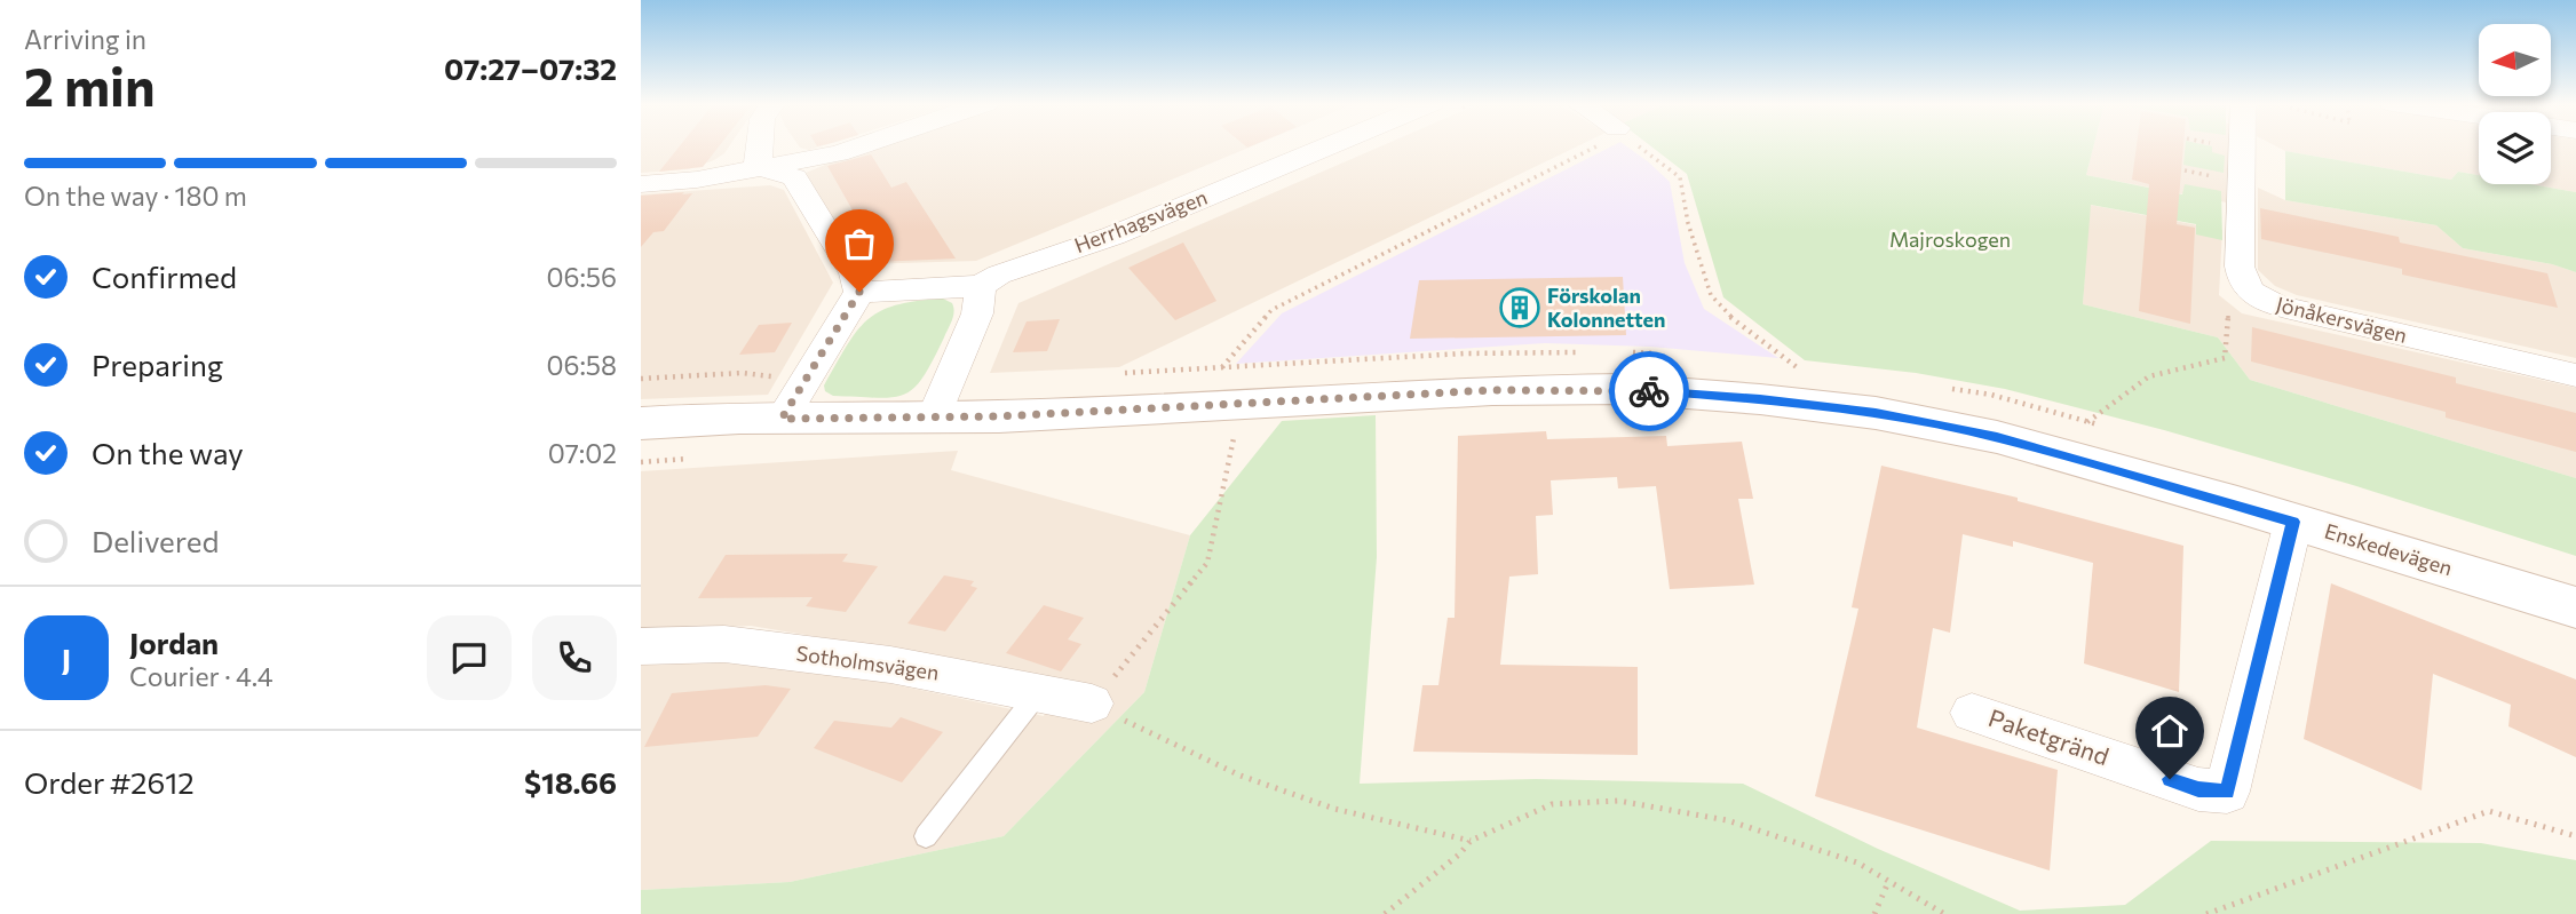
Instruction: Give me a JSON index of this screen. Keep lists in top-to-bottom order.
{
  "streets": {
    "street": [
      "Herrhagsvägen",
      "Jönåkersvägen",
      "Enskedevägen",
      "Sotholmsvägen",
      "Paketgränd"
    ]
  },
  "crossings": [
    ["Enskedevägen", "Paketgränd"]
  ],
  "parks": ["Majroskogen"],
  "places": {
    "building": ["Förskolan Kolonnetten"]
  },
  "north": "left",
  "page": {
    "heading": ["2 min", "Arriving in", "07:27–07:32"],
    "panel": [
      "Jordan",
      "Courier · 4.4",
      "Order #2612",
      "$18.66"
    ],
    "bar": "On the way · 180 m",
    "list": [
      ["Confirmed", "06:56"],
      ["Preparing", "06:58"],
      ["On the way", "07:02"],
      "Delivered"
    ],
    "round": "J"
  }
}
